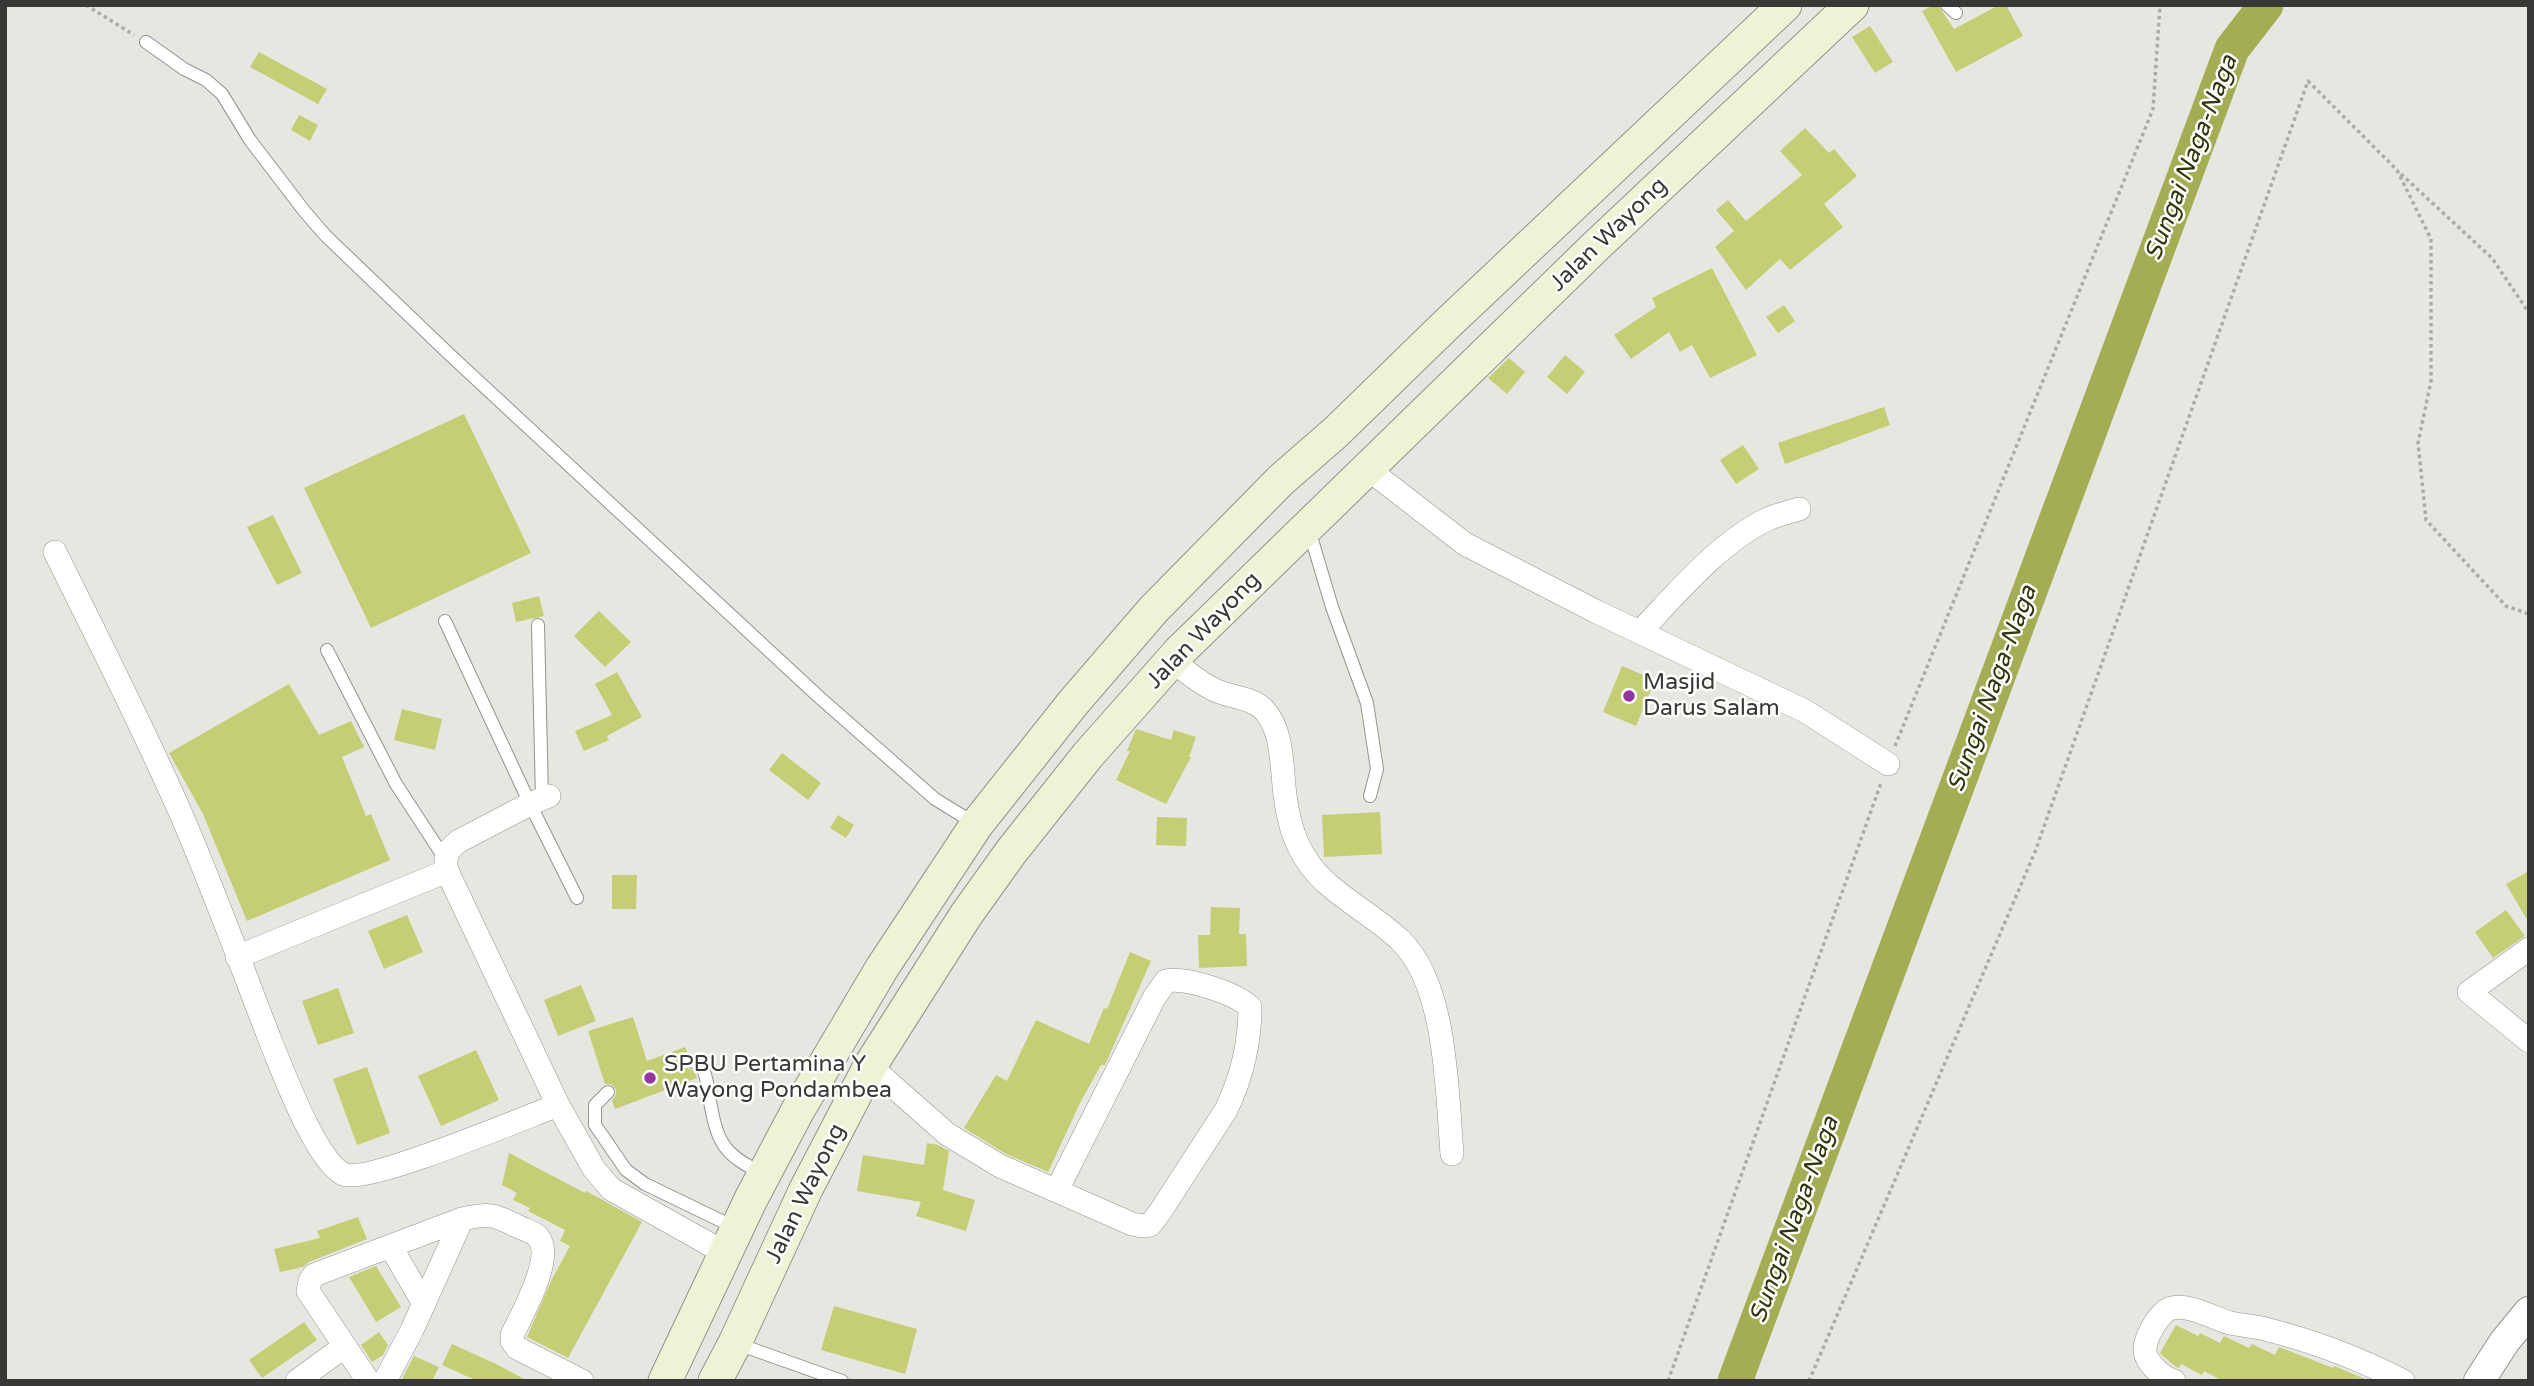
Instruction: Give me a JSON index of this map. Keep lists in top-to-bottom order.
{
  "streets": {
    "main road": ["Jalan Wayong"]
  },
  "water": ["Sungai Naga-Naga"],
  "places": ["Masjid Darus Salam", "SPBU Pertamina Y Wayong Pondambea"]
}
